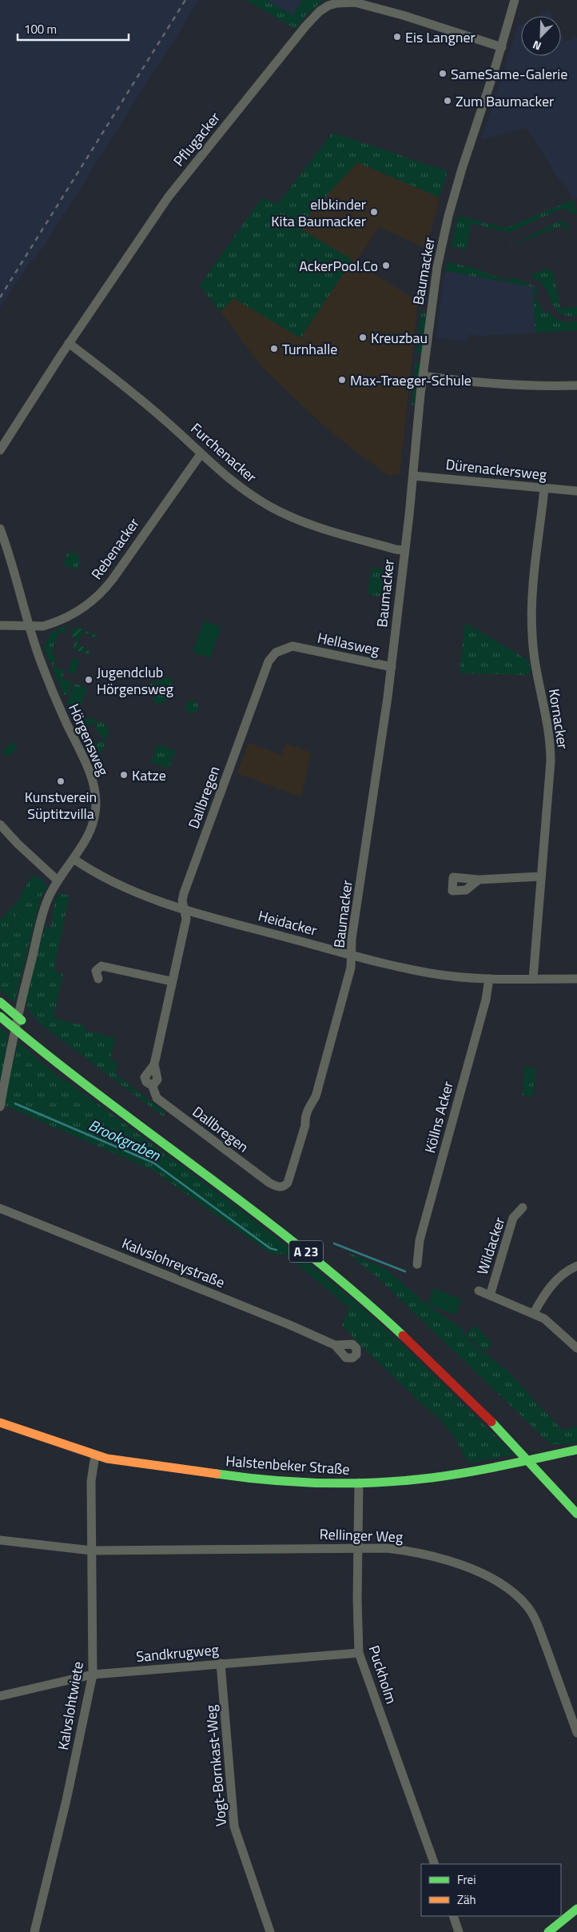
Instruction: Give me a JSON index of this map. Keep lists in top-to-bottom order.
{
  "streets": {
    "main road": ["A 23", "Halstenbeker Straße"],
    "street": [
      "Pflugacker",
      "Baumacker",
      "Furchenacker",
      "Dürenackersweg",
      "Rebenacker",
      "Hellasweg",
      "Kornacker",
      "Hörgensweg",
      "Dallbregen",
      "Heidacker",
      "Köllns Acker",
      "Wildacker",
      "Kalvslohreystraße",
      "Rellinger Weg",
      "Sandkrugweg",
      "Puckholm",
      "Kalvslohtwiete",
      "Vogt-Bornkast-Weg"
    ]
  },
  "crossings": [
    ["Pflugacker", "Baumacker"],
    ["Pflugacker", "Furchenacker"],
    ["Baumacker", "Furchenacker"],
    ["Baumacker", "Dürenackersweg"],
    ["Baumacker", "Hellasweg"],
    ["Baumacker", "Dallbregen"],
    ["Baumacker", "Heidacker"],
    ["Furchenacker", "Rebenacker"],
    ["Dürenackersweg", "Kornacker"],
    ["Rebenacker", "Hörgensweg"],
    ["Hellasweg", "Dallbregen"],
    ["Kornacker", "Heidacker"],
    ["Hörgensweg", "Heidacker"],
    ["Dallbregen", "Heidacker"],
    ["Heidacker", "Köllns Acker"],
    ["Halstenbeker Straße", "Puckholm"],
    ["Halstenbeker Straße", "Kalvslohtwiete"],
    ["Rellinger Weg", "Puckholm"],
    ["Rellinger Weg", "Kalvslohtwiete"],
    ["Sandkrugweg", "Puckholm"],
    ["Sandkrugweg", "Kalvslohtwiete"],
    ["Sandkrugweg", "Vogt-Bornkast-Weg"]
  ],
  "water": ["Brookgraben"],
  "places": [
    "Eis Langner",
    "SameSame-Galerie",
    "Zum Baumacker",
    "elbkinder Kita Baumacker",
    "AckerPool.Co",
    "Kreuzbau",
    "Turnhalle",
    "Max-Traeger-Schule",
    "Jugendclub Hörgensweg",
    "Katze",
    "Kunstverein Süptitzvilla"
  ],
  "legend": ["Frei", "Zäh"],
  "scale_bar": "100 m",
  "north": "bottom left"
}
